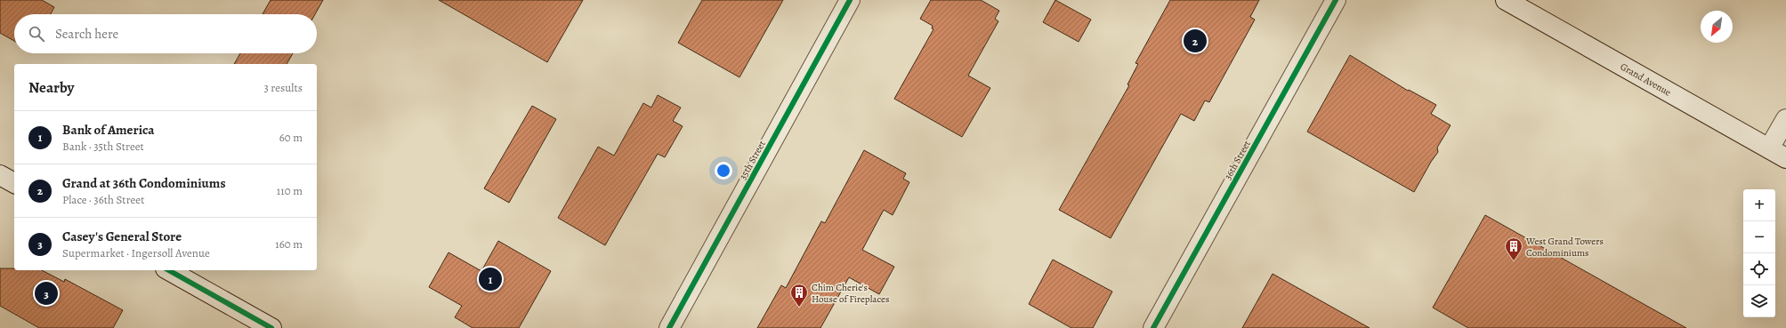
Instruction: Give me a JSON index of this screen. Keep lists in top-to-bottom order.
{
  "streets": {
    "street": ["Grand Avenue", "35th Street", "36th Street"]
  },
  "places": {
    "building": ["West Grand Towers Condominiums", "Chim Cherie's House of Fireplaces"]
  },
  "north": "bottom left",
  "page": {
    "search": "Search here",
    "pins": ["2", "1", "3"],
    "heading": ["Nearby", "3 results"],
    "list": [
      {
        "mark": "1",
        "name": "Bank of America",
        "note": "Bank · 35th Street",
        "value": "60 m"
      },
      {
        "mark": "2",
        "name": "Grand at 36th Condominiums",
        "note": "Place · 36th Street",
        "value": "110 m"
      },
      {
        "mark": "3",
        "name": "Casey's General Store",
        "note": "Supermarket · Ingersoll Avenue",
        "value": "160 m"
      }
    ],
    "map_buttons": ["+", "−"]
  }
}
